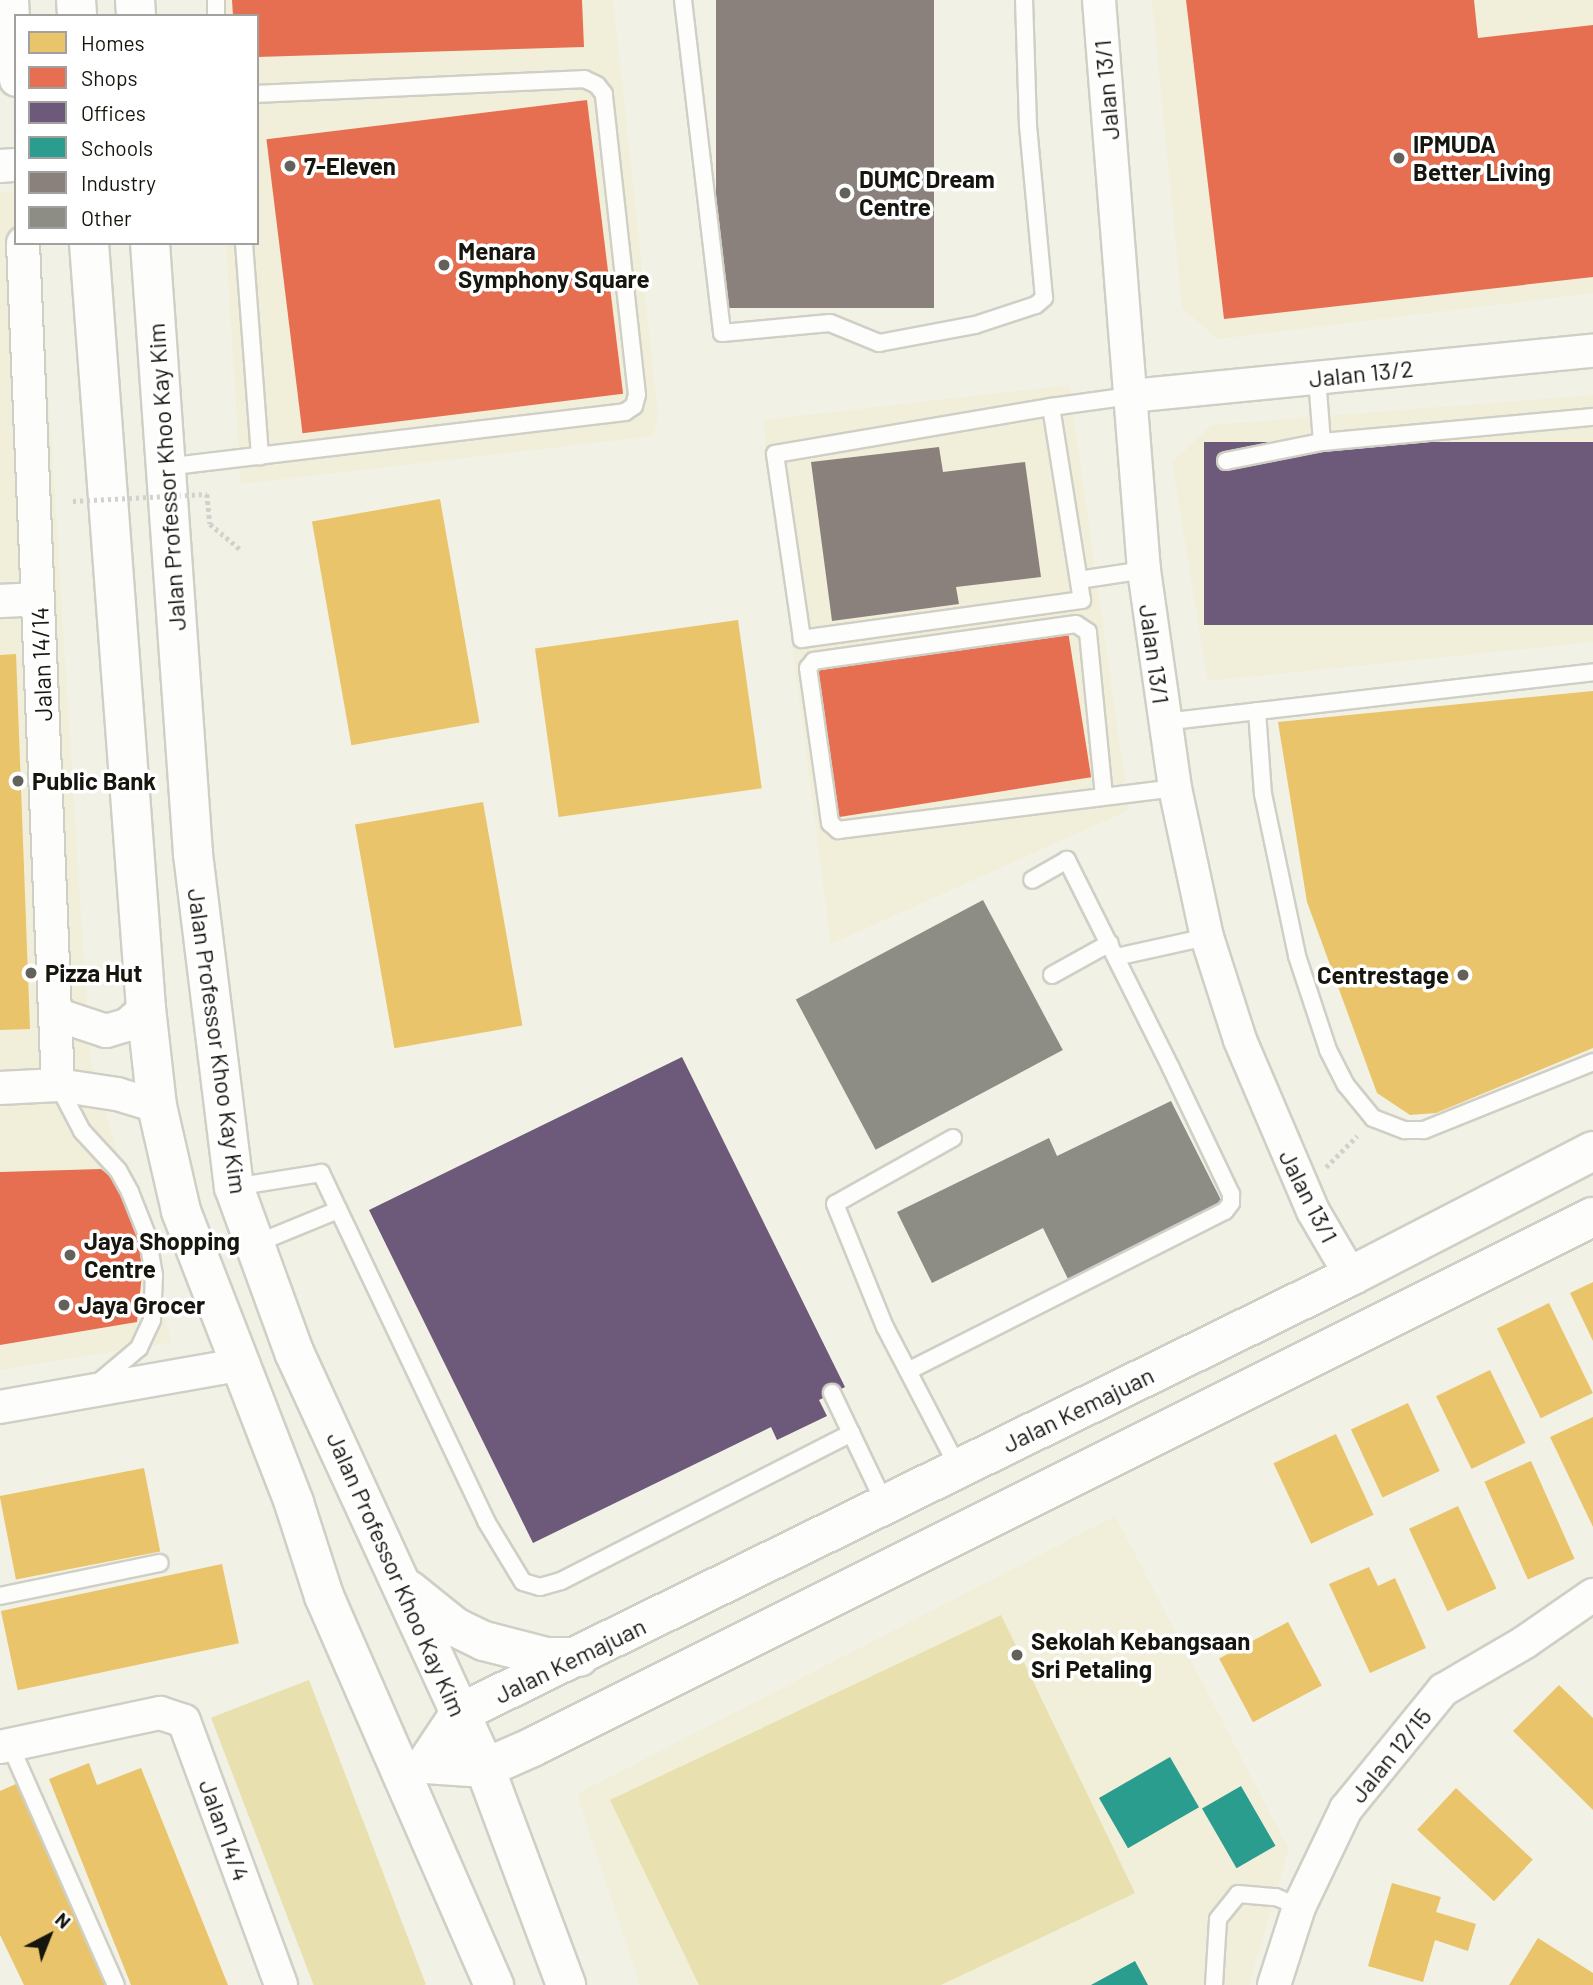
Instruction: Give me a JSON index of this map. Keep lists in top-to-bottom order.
{
  "streets": {
    "main road": ["Jalan Professor Khoo Kay Kim", "Jalan Kemajuan"],
    "street": [
      "Jalan 13/1",
      "Jalan 13/2",
      "Jalan 14/14",
      "Jalan 12/15",
      "Jalan 14/4"
    ]
  },
  "crossings": [
    ["Jalan 13/1", "Jalan 13/2"],
    ["Jalan 13/1", "Jalan Kemajuan"],
    ["Jalan Professor Khoo Kay Kim", "Jalan Kemajuan"]
  ],
  "places": [
    "IPMUDA Better Living",
    "7-Eleven",
    "DUMC Dream Centre",
    "Menara Symphony Square",
    "Public Bank",
    "Pizza Hut",
    "Centrestage",
    "Jaya Shopping Centre",
    "Jaya Grocer",
    "Sekolah Kebangsaan Sri Petaling"
  ],
  "legend": [
    "Homes",
    "Shops",
    "Offices",
    "Schools",
    "Industry",
    "Other"
  ],
  "north": "top right"
}
